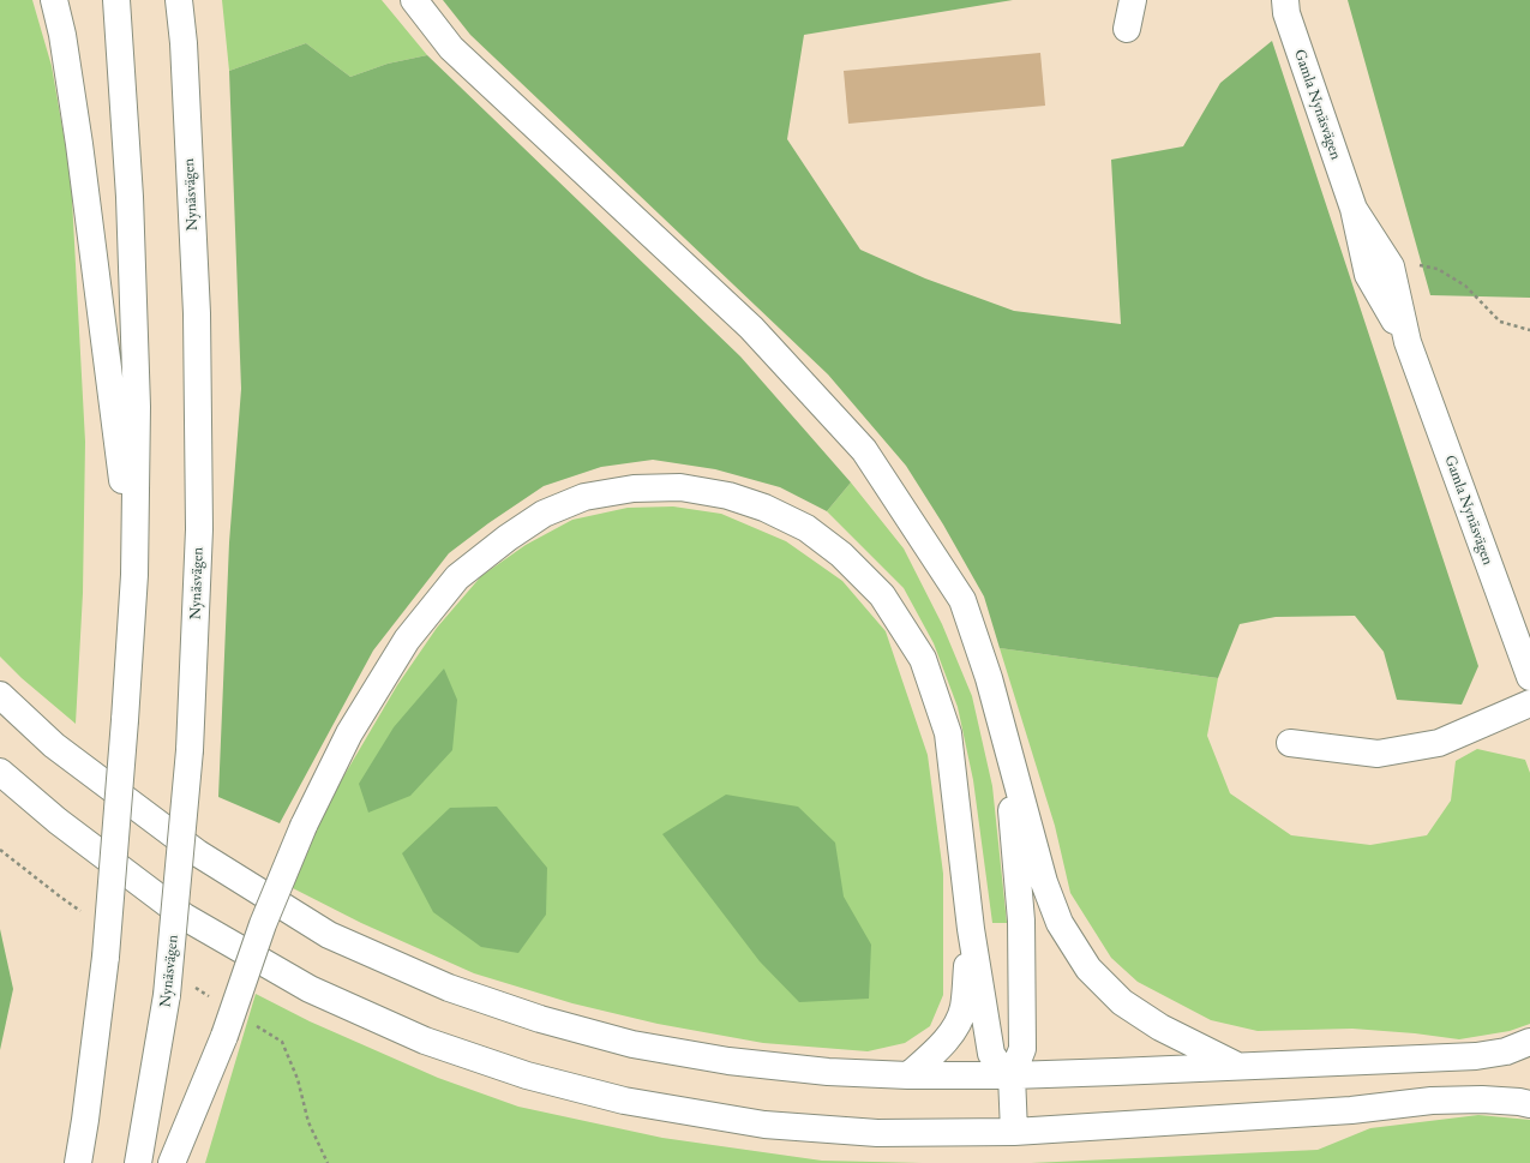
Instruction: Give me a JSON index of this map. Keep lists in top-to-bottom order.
{
  "streets": {
    "main road": ["Gamla Nynäsvägen", "Nynäsvägen"]
  }
}
